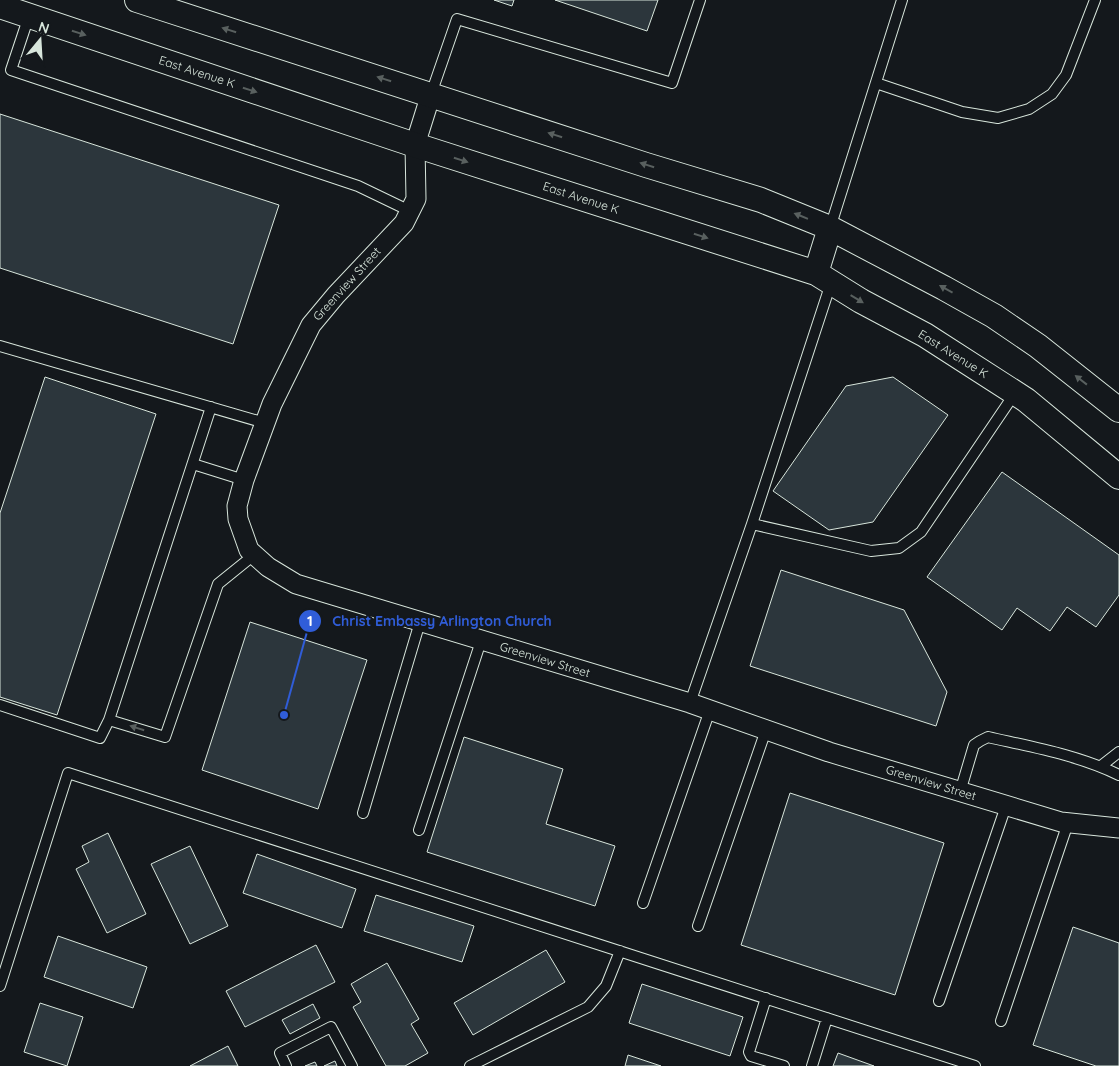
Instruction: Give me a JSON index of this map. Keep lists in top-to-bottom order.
{
  "streets": {
    "street": ["East Avenue K", "Greenview Street"]
  },
  "crossings": [
    ["East Avenue K", "Greenview Street"]
  ],
  "places": ["Christ Embassy Arlington Church"],
  "north": "top"
}
